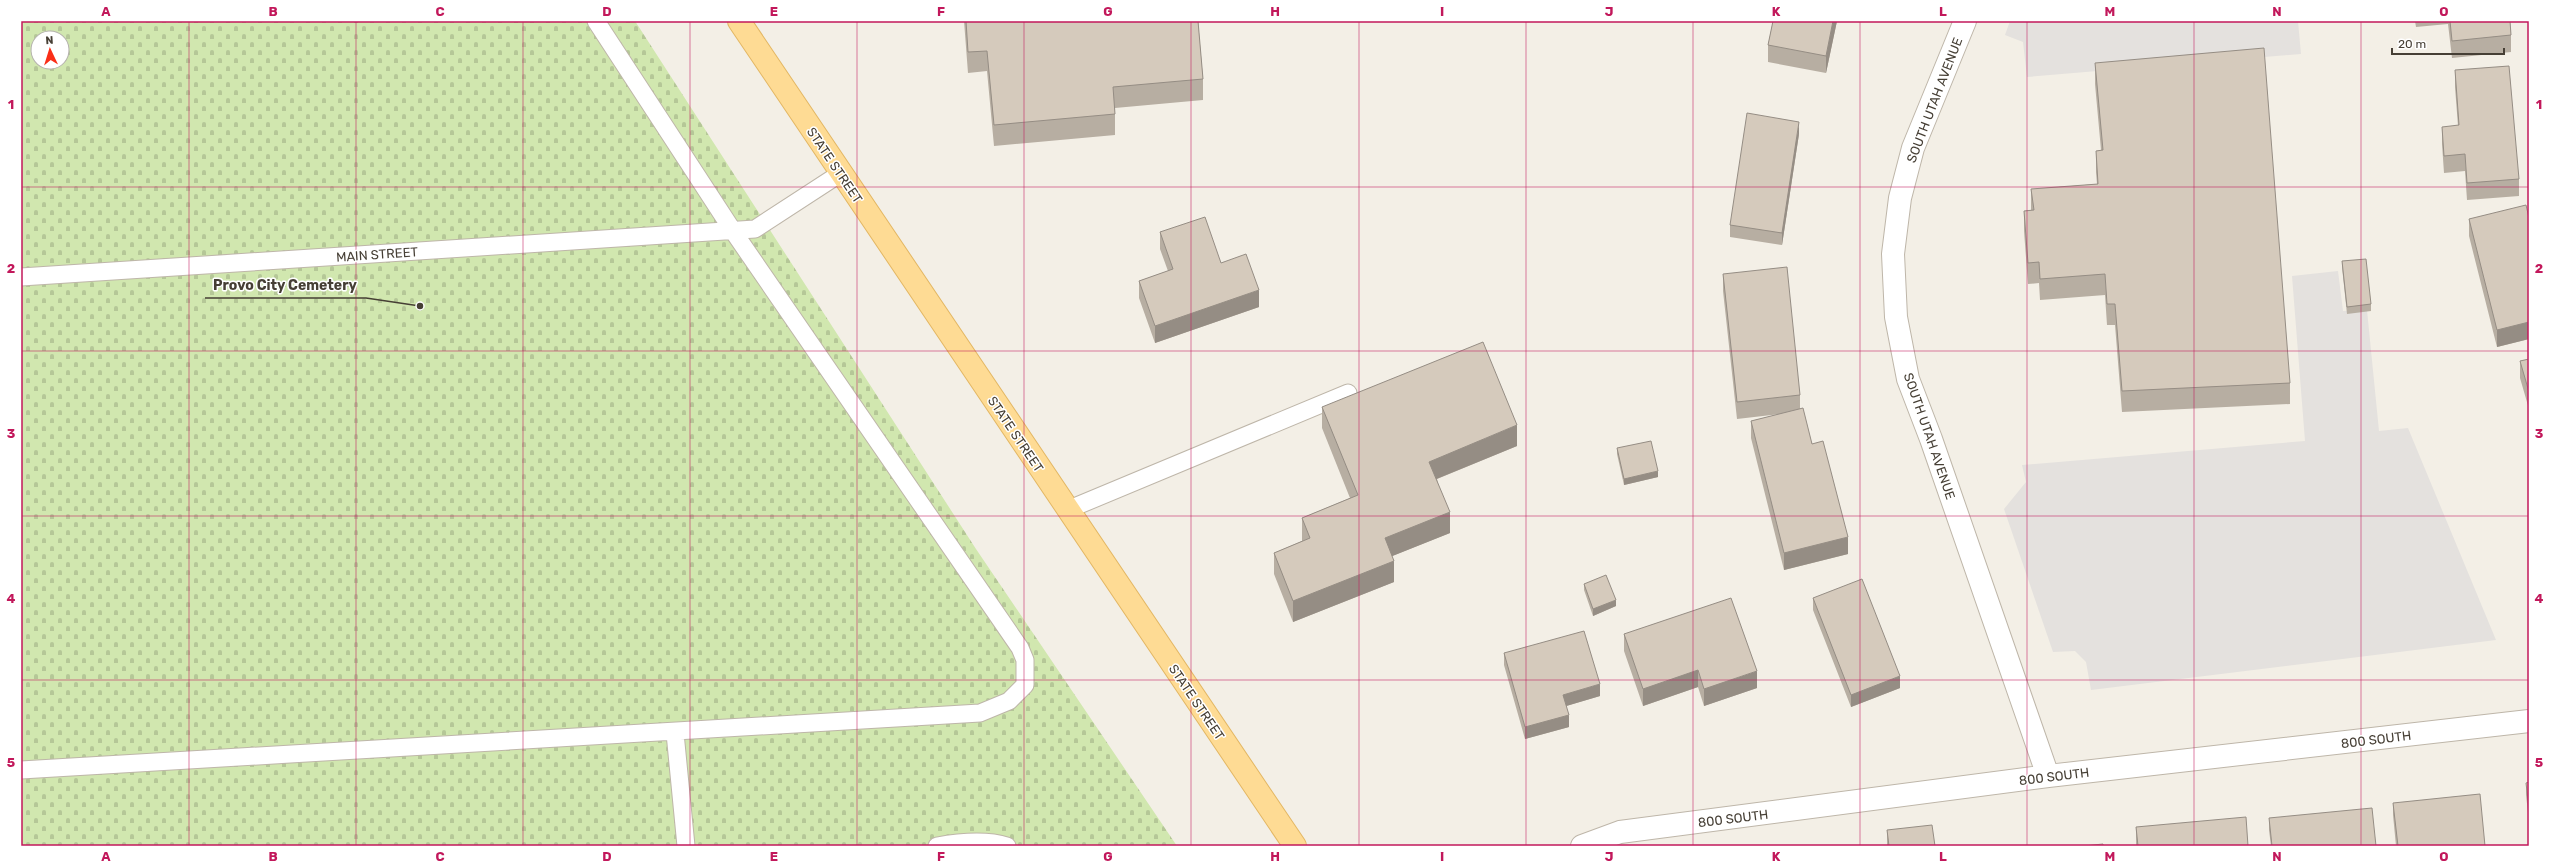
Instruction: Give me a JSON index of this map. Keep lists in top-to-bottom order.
{
  "streets": {
    "main road": ["STATE STREET"],
    "street": ["SOUTH UTAH AVENUE", "800 SOUTH"],
    "lane": ["MAIN STREET"]
  },
  "crossings": [
    ["SOUTH UTAH AVENUE", "800 SOUTH"],
    ["STATE STREET", "MAIN STREET"]
  ],
  "places": ["Provo City Cemetery"],
  "scale_bar": "20 m",
  "north": "top",
  "grid": {
    "columns": [
      "A",
      "B",
      "C",
      "D",
      "E",
      "F",
      "G",
      "H",
      "I",
      "J",
      "K",
      "L",
      "M",
      "N",
      "O"
    ],
    "rows": [
      "1",
      "2",
      "3",
      "4",
      "5"
    ]
  }
}
